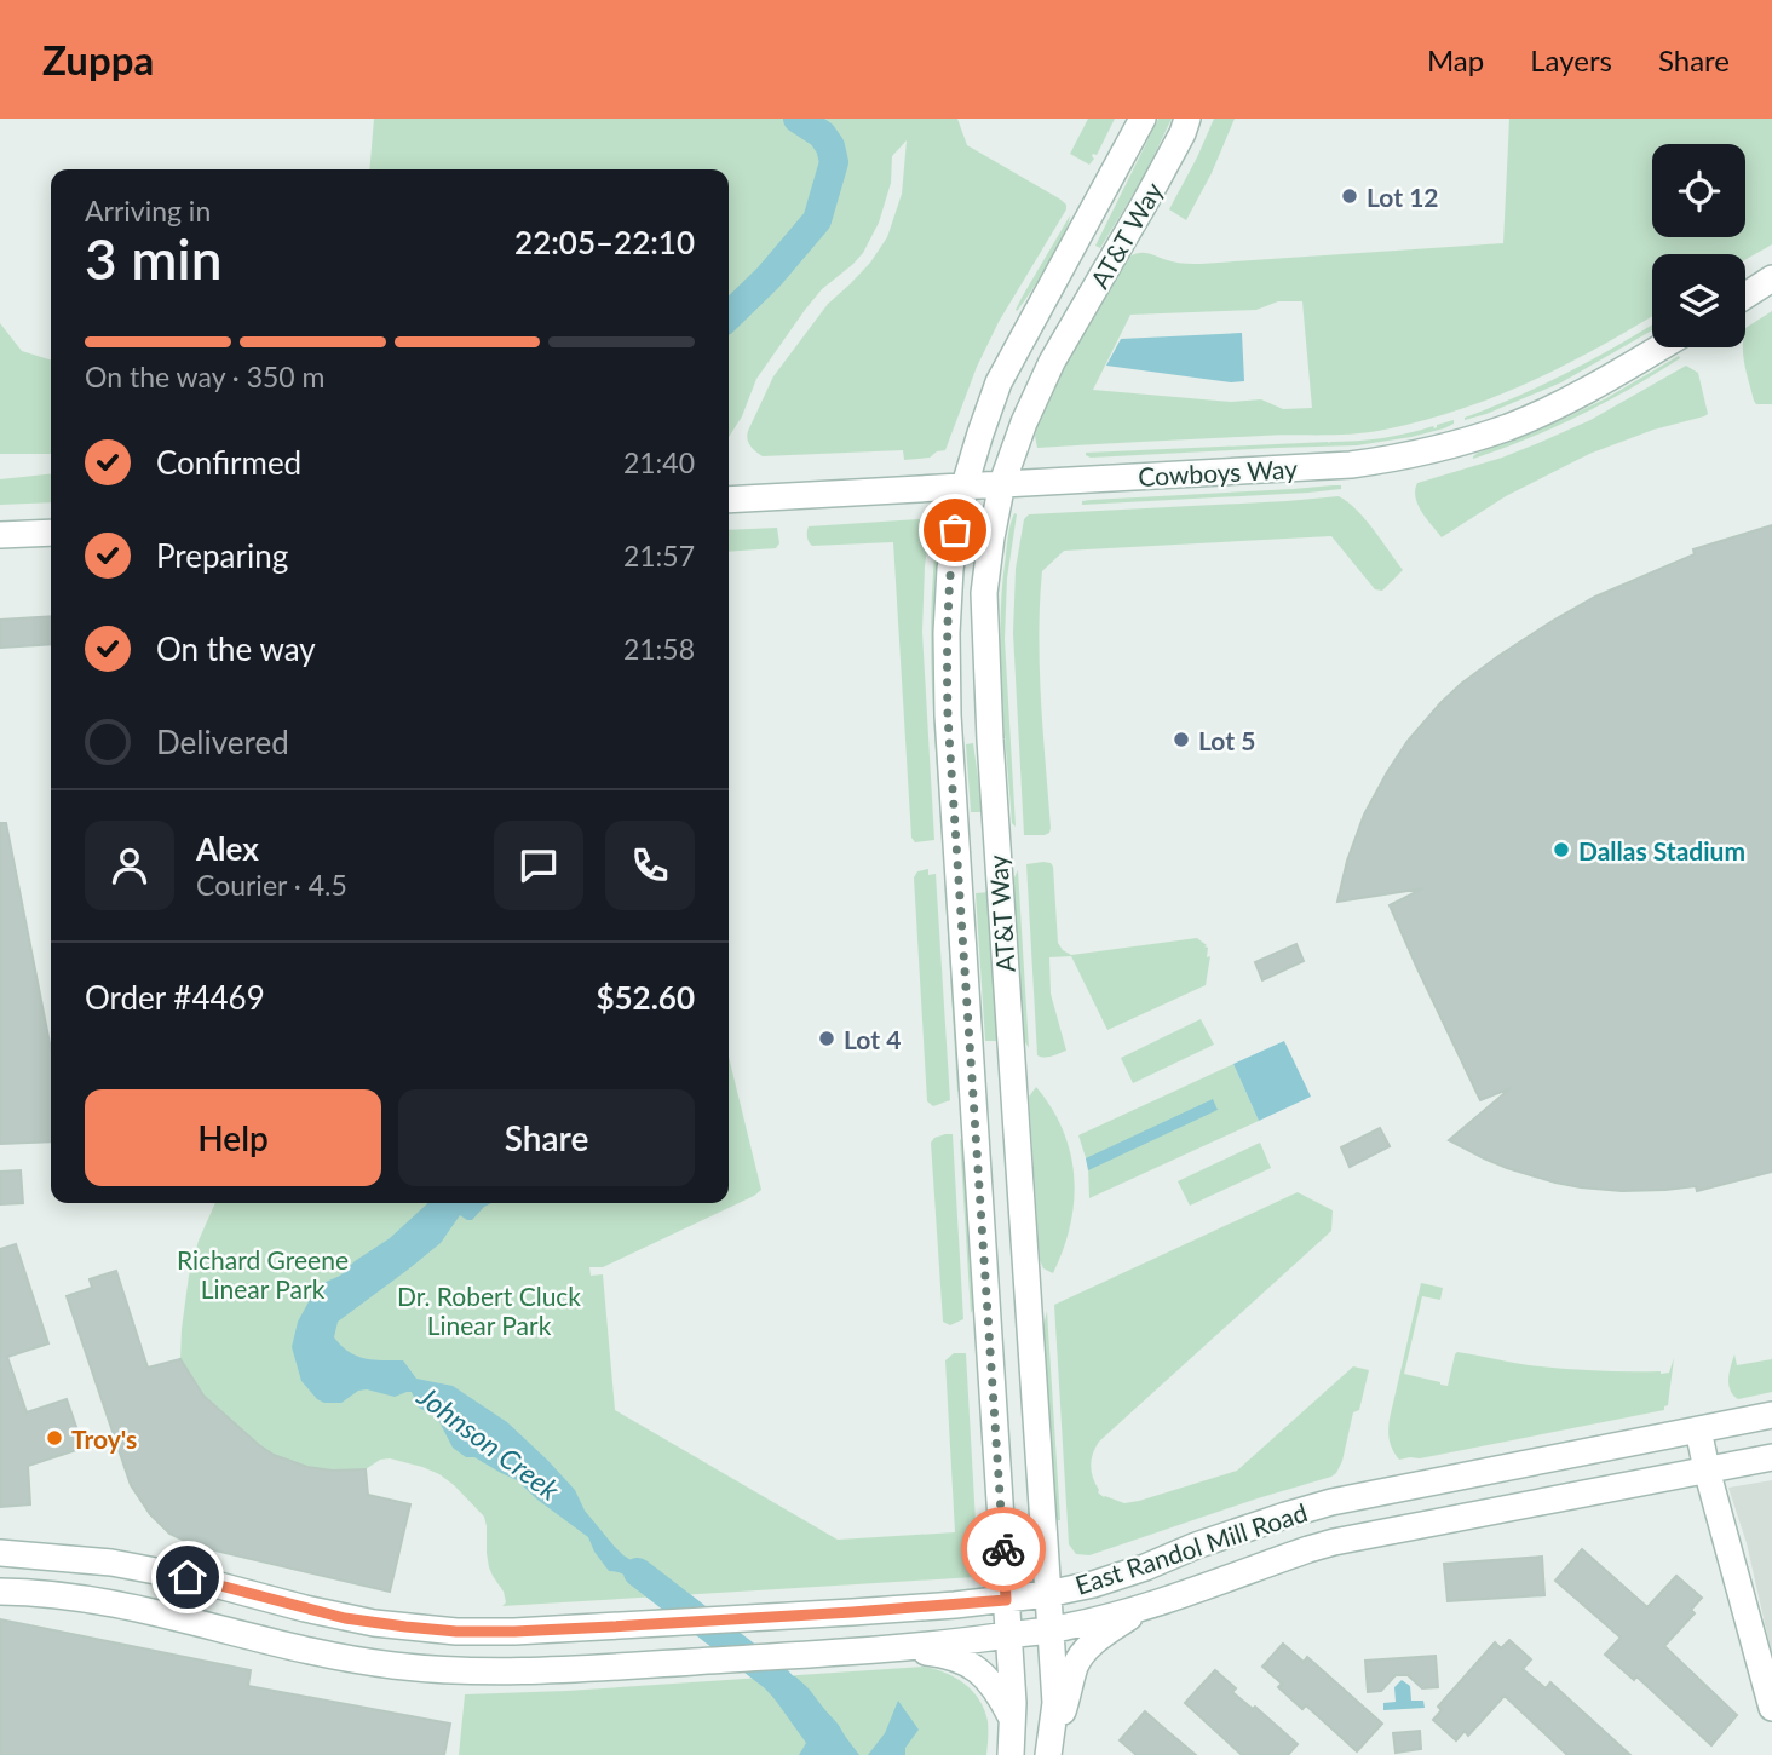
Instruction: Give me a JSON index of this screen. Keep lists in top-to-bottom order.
{
  "streets": {
    "main road": ["AT&T Way", "Cowboys Way", "East Randol Mill Road"]
  },
  "crossings": [
    ["AT&T Way", "Cowboys Way"],
    ["AT&T Way", "East Randol Mill Road"]
  ],
  "water": ["Johnson Creek"],
  "parks": ["Richard Greene Linear Park", "Dr. Robert Cluck Linear Park"],
  "places": [
    "Lot 12",
    "Lot 5",
    "Dallas Stadium",
    "Lot 4",
    "Troy's"
  ],
  "page": {
    "header": "Zuppa",
    "nav": ["Map", "Layers", "Share"],
    "heading": ["3 min", "Arriving in", "22:05–22:10"],
    "panel": [
      "Alex",
      "Courier · 4.5",
      "Order #4469",
      "$52.60"
    ],
    "bar": "On the way · 350 m",
    "list": [
      ["Confirmed", "21:40"],
      ["Preparing", "21:57"],
      ["On the way", "21:58"],
      "Delivered"
    ],
    "buttons": ["Help", "Share"]
  }
}
